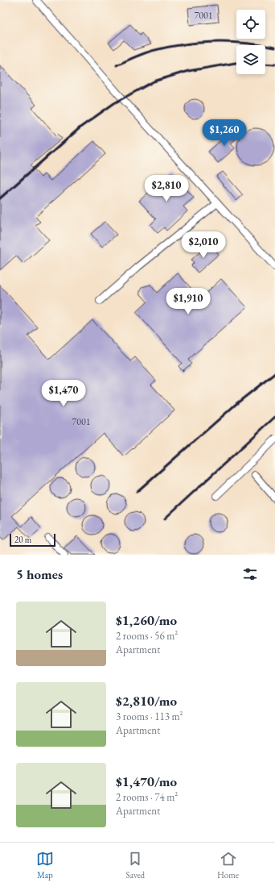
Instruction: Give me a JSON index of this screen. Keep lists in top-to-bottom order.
{
  "house_numbers": ["7001", "7001"],
  "scale_bar": "20 m",
  "page": {
    "price": [
      "$1,260",
      "$2,810",
      "$2,010",
      "$1,910",
      "$1,470"
    ],
    "scale": "20 m",
    "heading": "5 homes",
    "list": [
      {
        "name": "$1,260/mo",
        "note": "2 rooms · 56 m² · Apartment"
      },
      {
        "name": "$2,810/mo",
        "note": "3 rooms · 113 m² · Apartment"
      },
      {
        "name": "$1,470/mo",
        "note": "2 rooms · 74 m² · Apartment"
      }
    ],
    "tabs": ["Map", "Saved", "Home"]
  }
}
